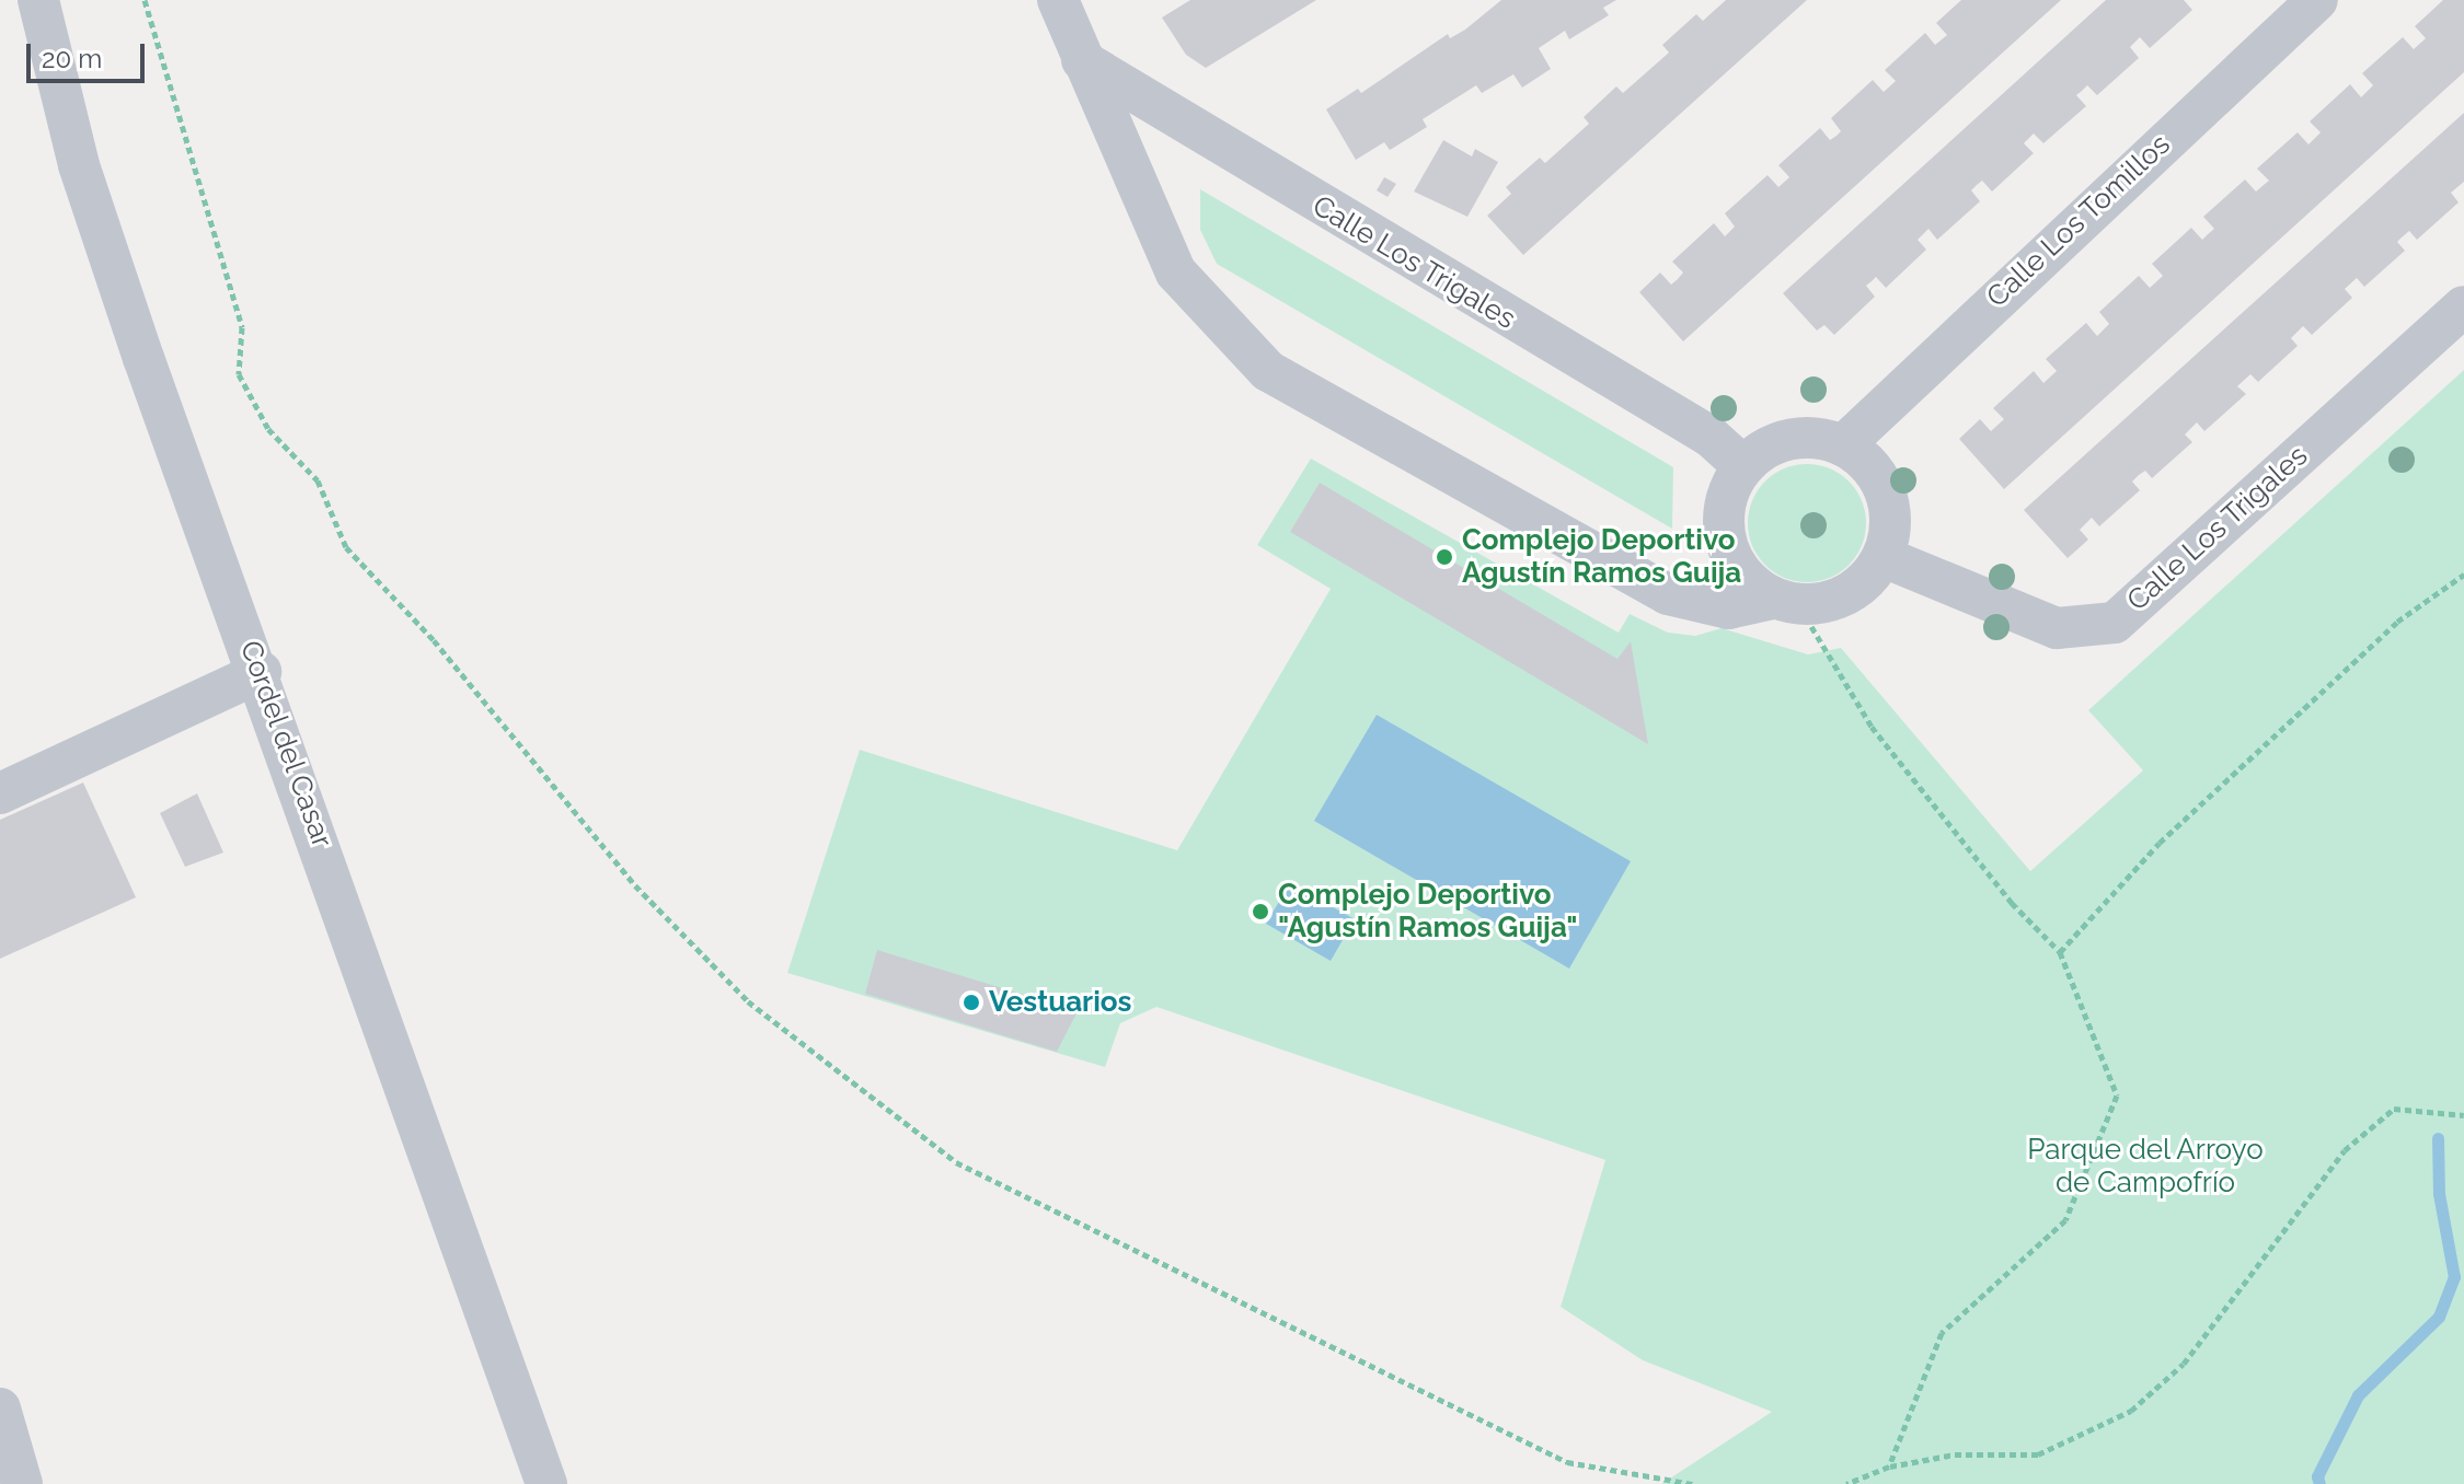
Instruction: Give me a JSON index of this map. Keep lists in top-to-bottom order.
{
  "streets": {
    "street": ["Calle Los Tomillos", "Calle Los Trigales", "Cordel del Casar"]
  },
  "crossings": [
    ["Calle Los Tomillos", "Calle Los Trigales"]
  ],
  "parks": ["Parque del Arroyo de Campofrío"],
  "places": ["Complejo Deportivo Agustín Ramos Guija", "Complejo Deportivo \"Agustín Ramos Guija\"", "Vestuarios"],
  "scale_bar": "20 m"
}
